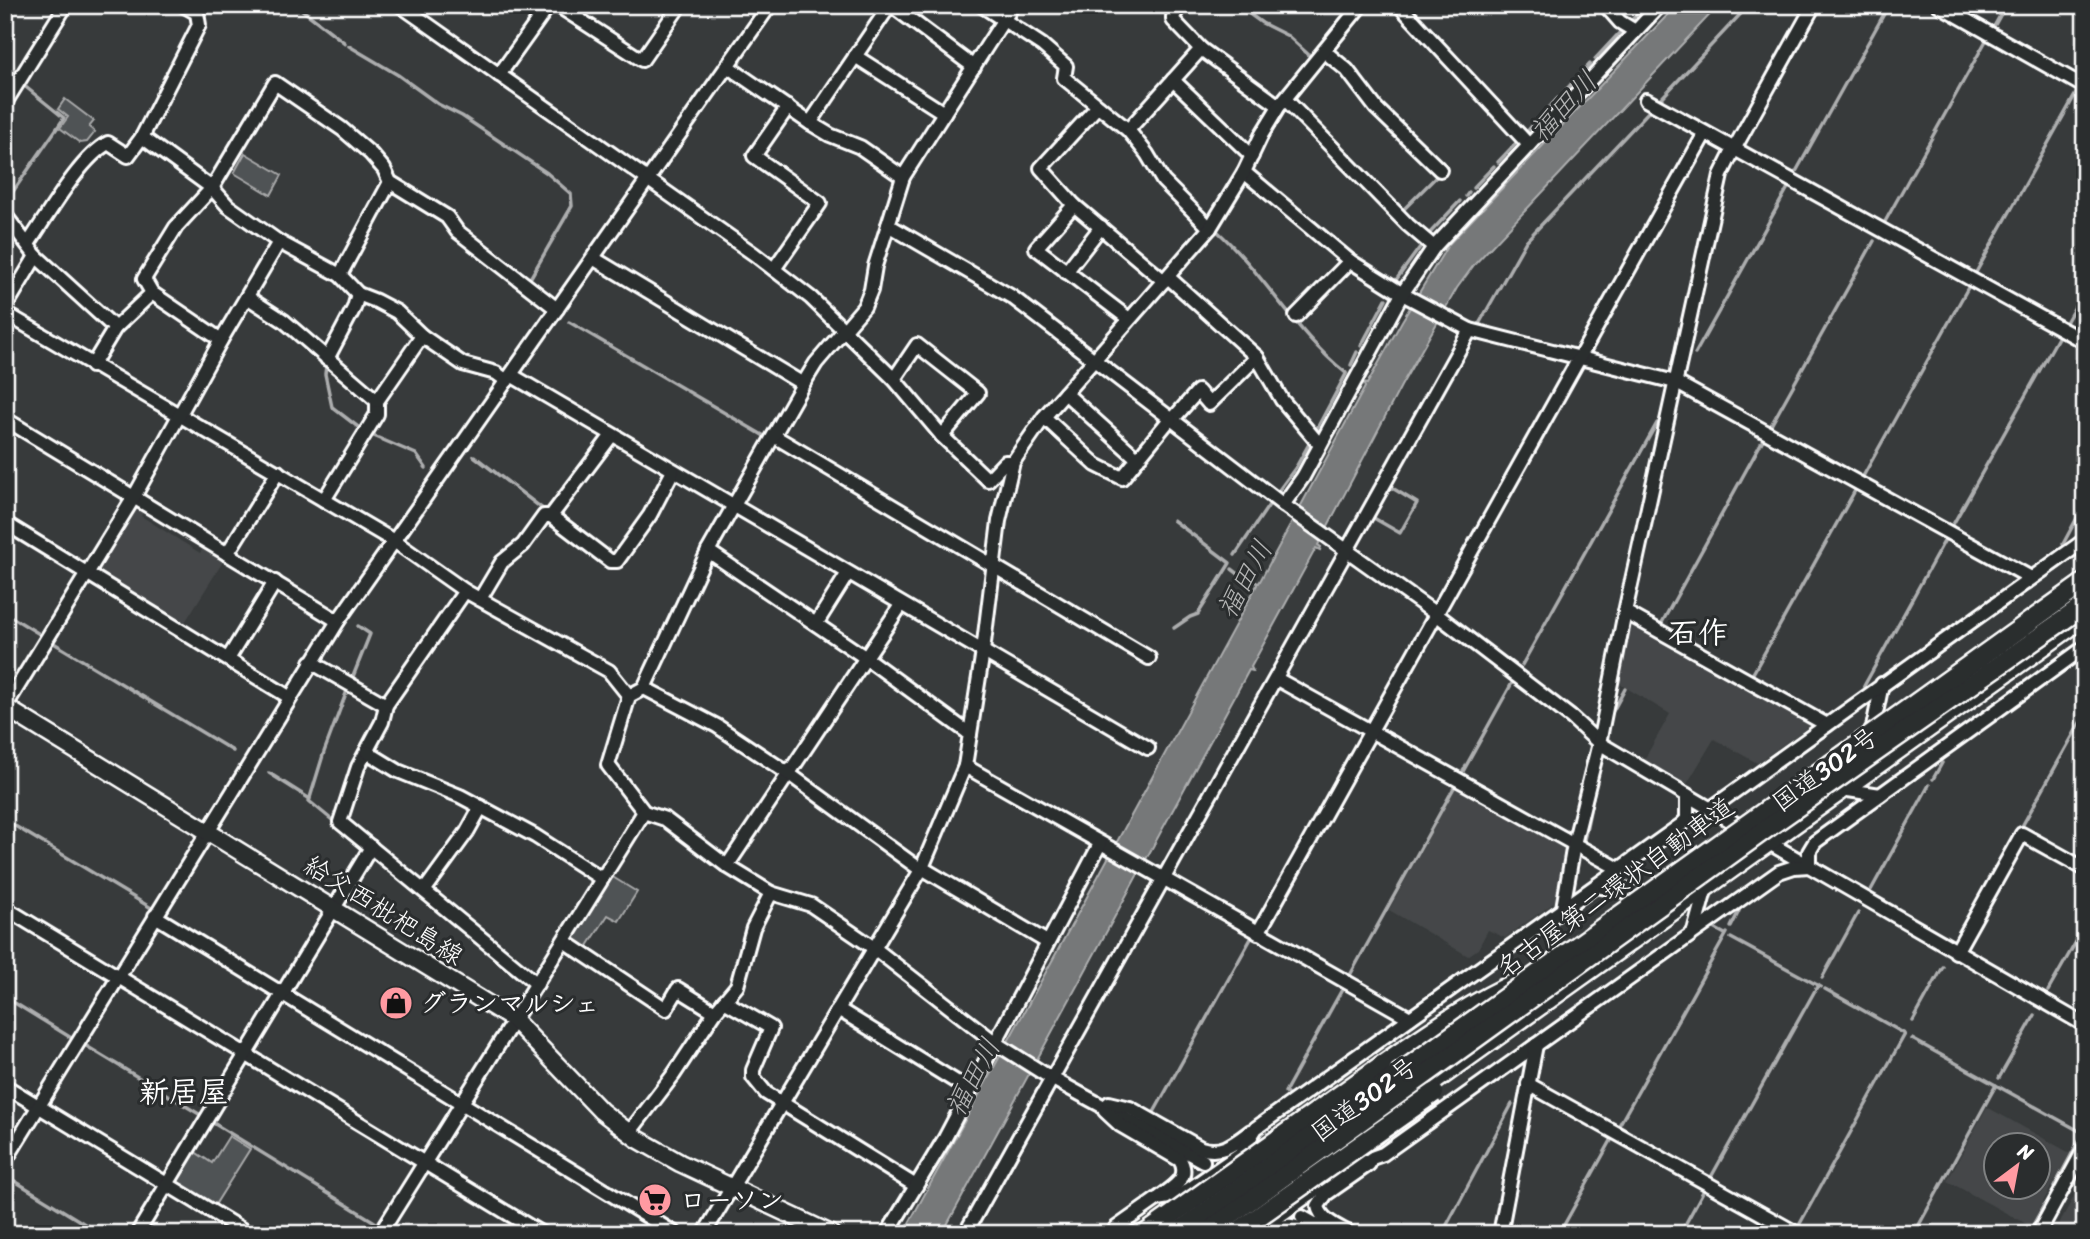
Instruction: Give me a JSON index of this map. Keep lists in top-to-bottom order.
{
  "streets": {
    "highway": ["国道302号", "名古屋第二環状自動車道"],
    "main road": ["給父西枇杷島線"]
  },
  "districts": ["石作", "新居屋"],
  "water": ["福田川"],
  "places": {
    "shop": ["グランマルシェ"],
    "supermarket": ["ローソン"]
  },
  "north": "top right"
}
